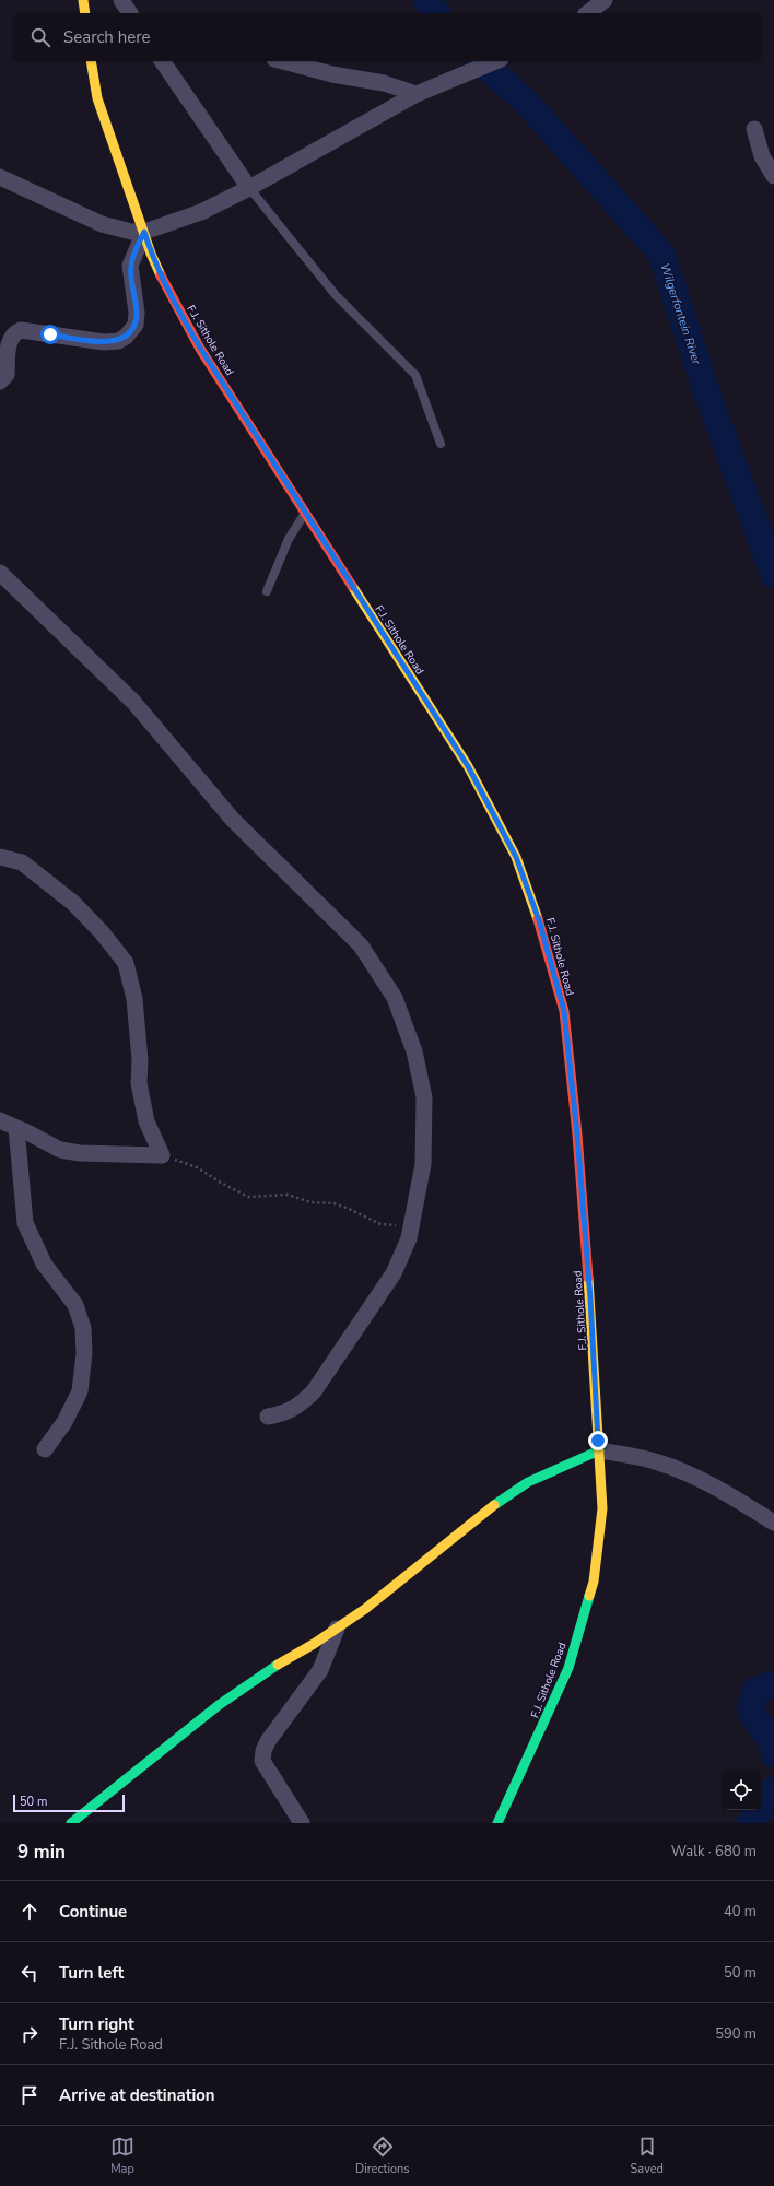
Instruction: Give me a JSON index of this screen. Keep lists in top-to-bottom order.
{
  "streets": {
    "street": ["F.J. Sithole Road"]
  },
  "water": ["Wilgerfontein River"],
  "scale_bar": "50 m",
  "page": {
    "search": "Search here",
    "scale": "50 m",
    "heading": ["9 min", "Walk · 680 m"],
    "list": [
      ["Continue", "40 m"],
      ["Turn left", "50 m"],
      ["Turn right", "F.J. Sithole Road", "590 m"],
      "Arrive at destination"
    ],
    "nav": ["Map", "Directions", "Saved"]
  }
}
